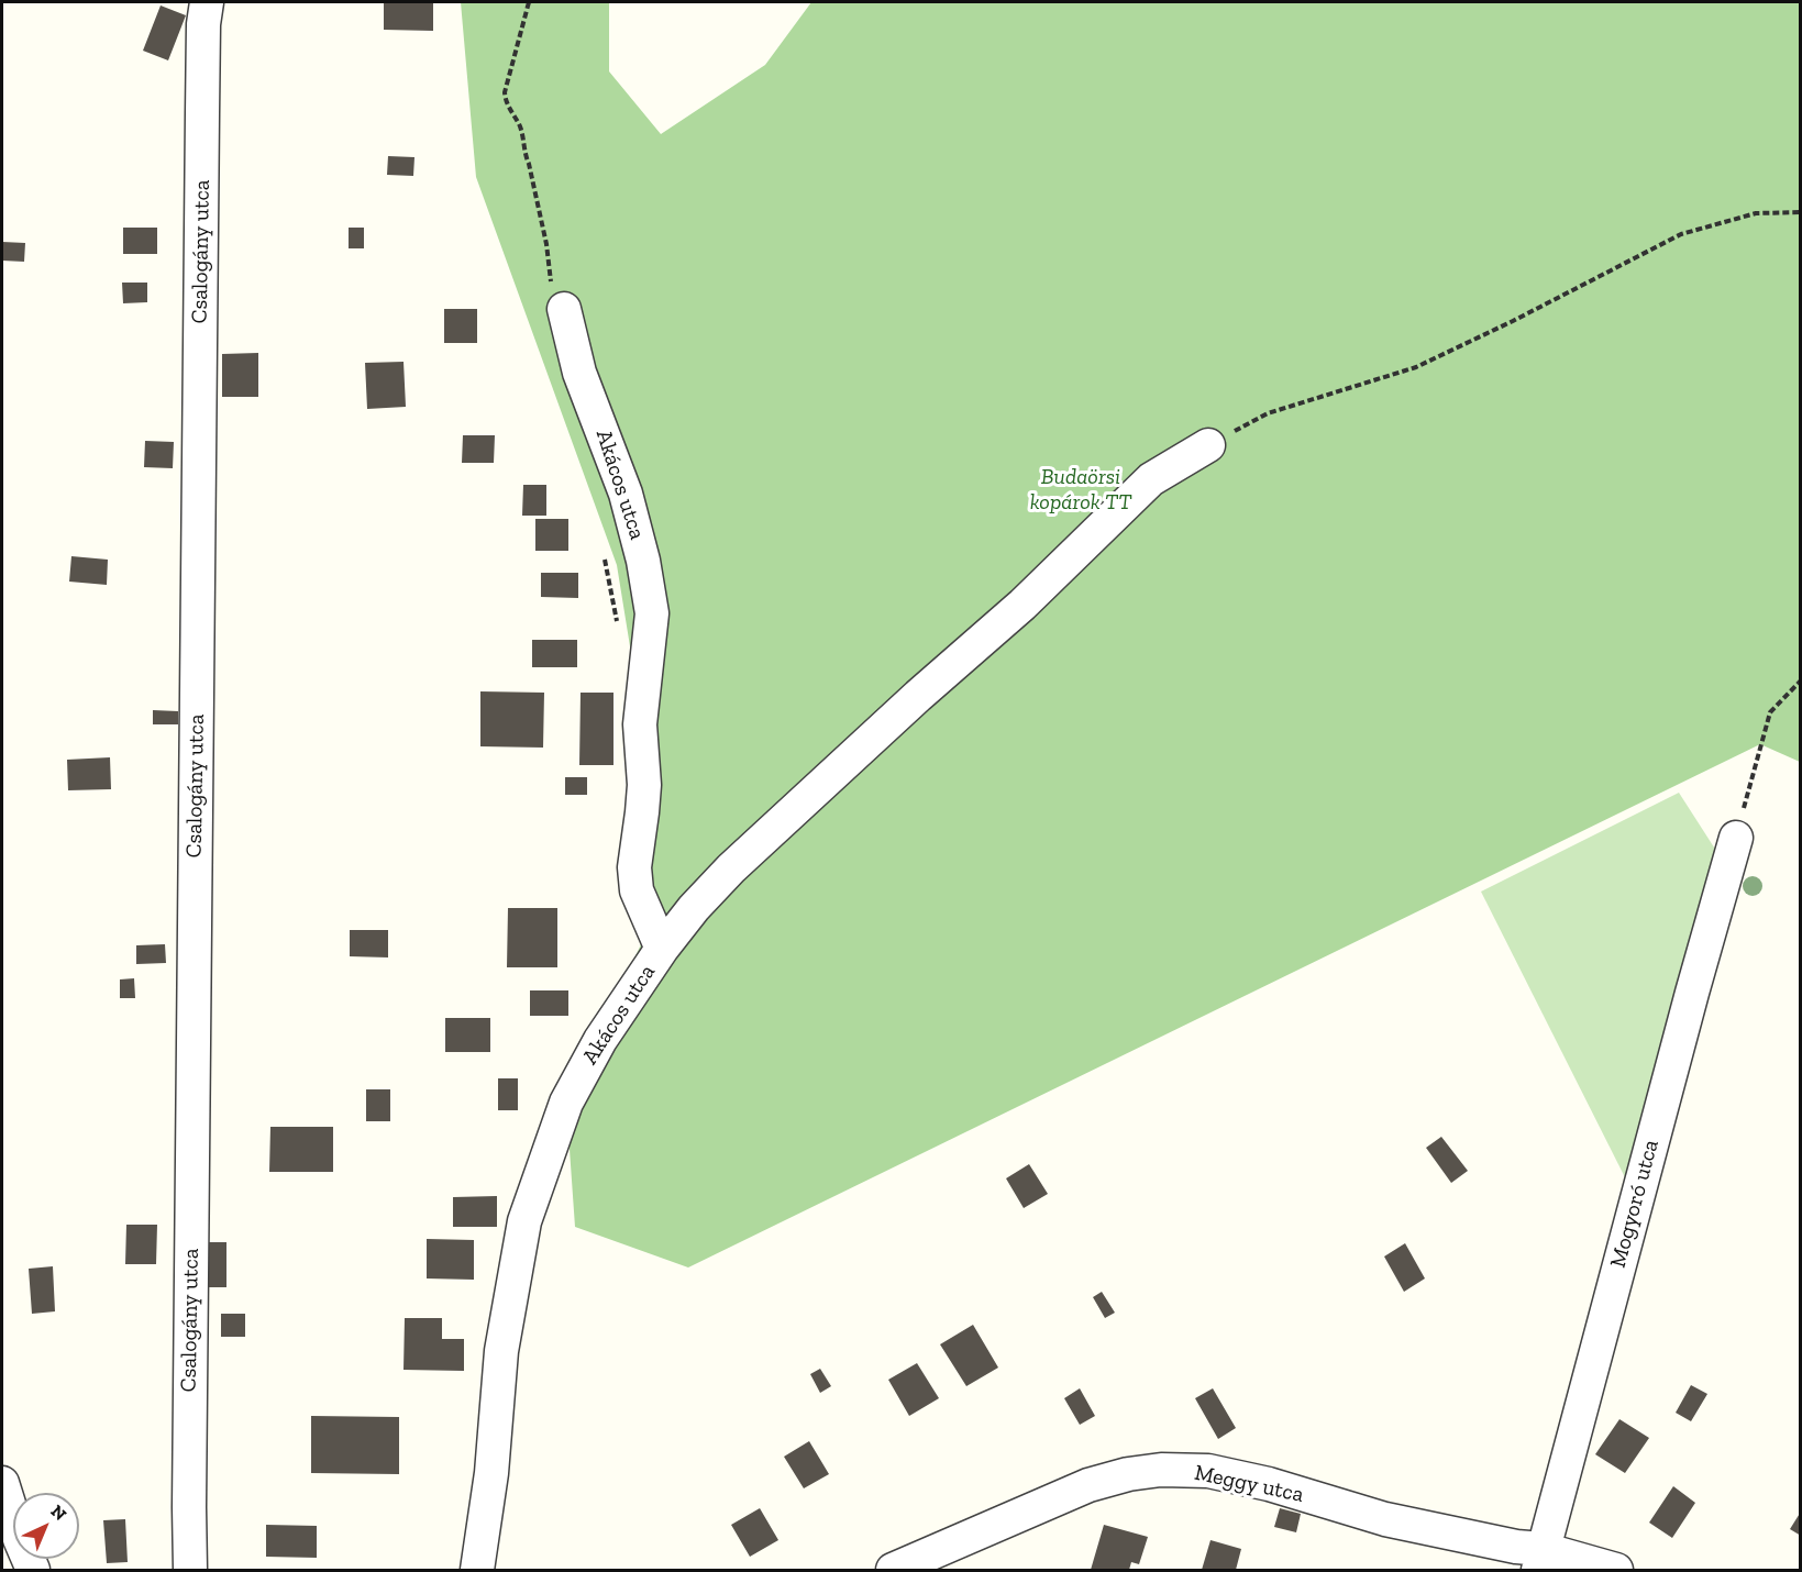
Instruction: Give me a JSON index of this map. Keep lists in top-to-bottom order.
{
  "streets": {
    "street": [
      "Csalogány utca",
      "Akácos utca",
      "Mogyoró utca",
      "Meggy utca"
    ]
  },
  "crossings": [
    ["Mogyoró utca", "Meggy utca"]
  ],
  "parks": ["Budaörsi kopárok TT"],
  "north": "top right"
}
